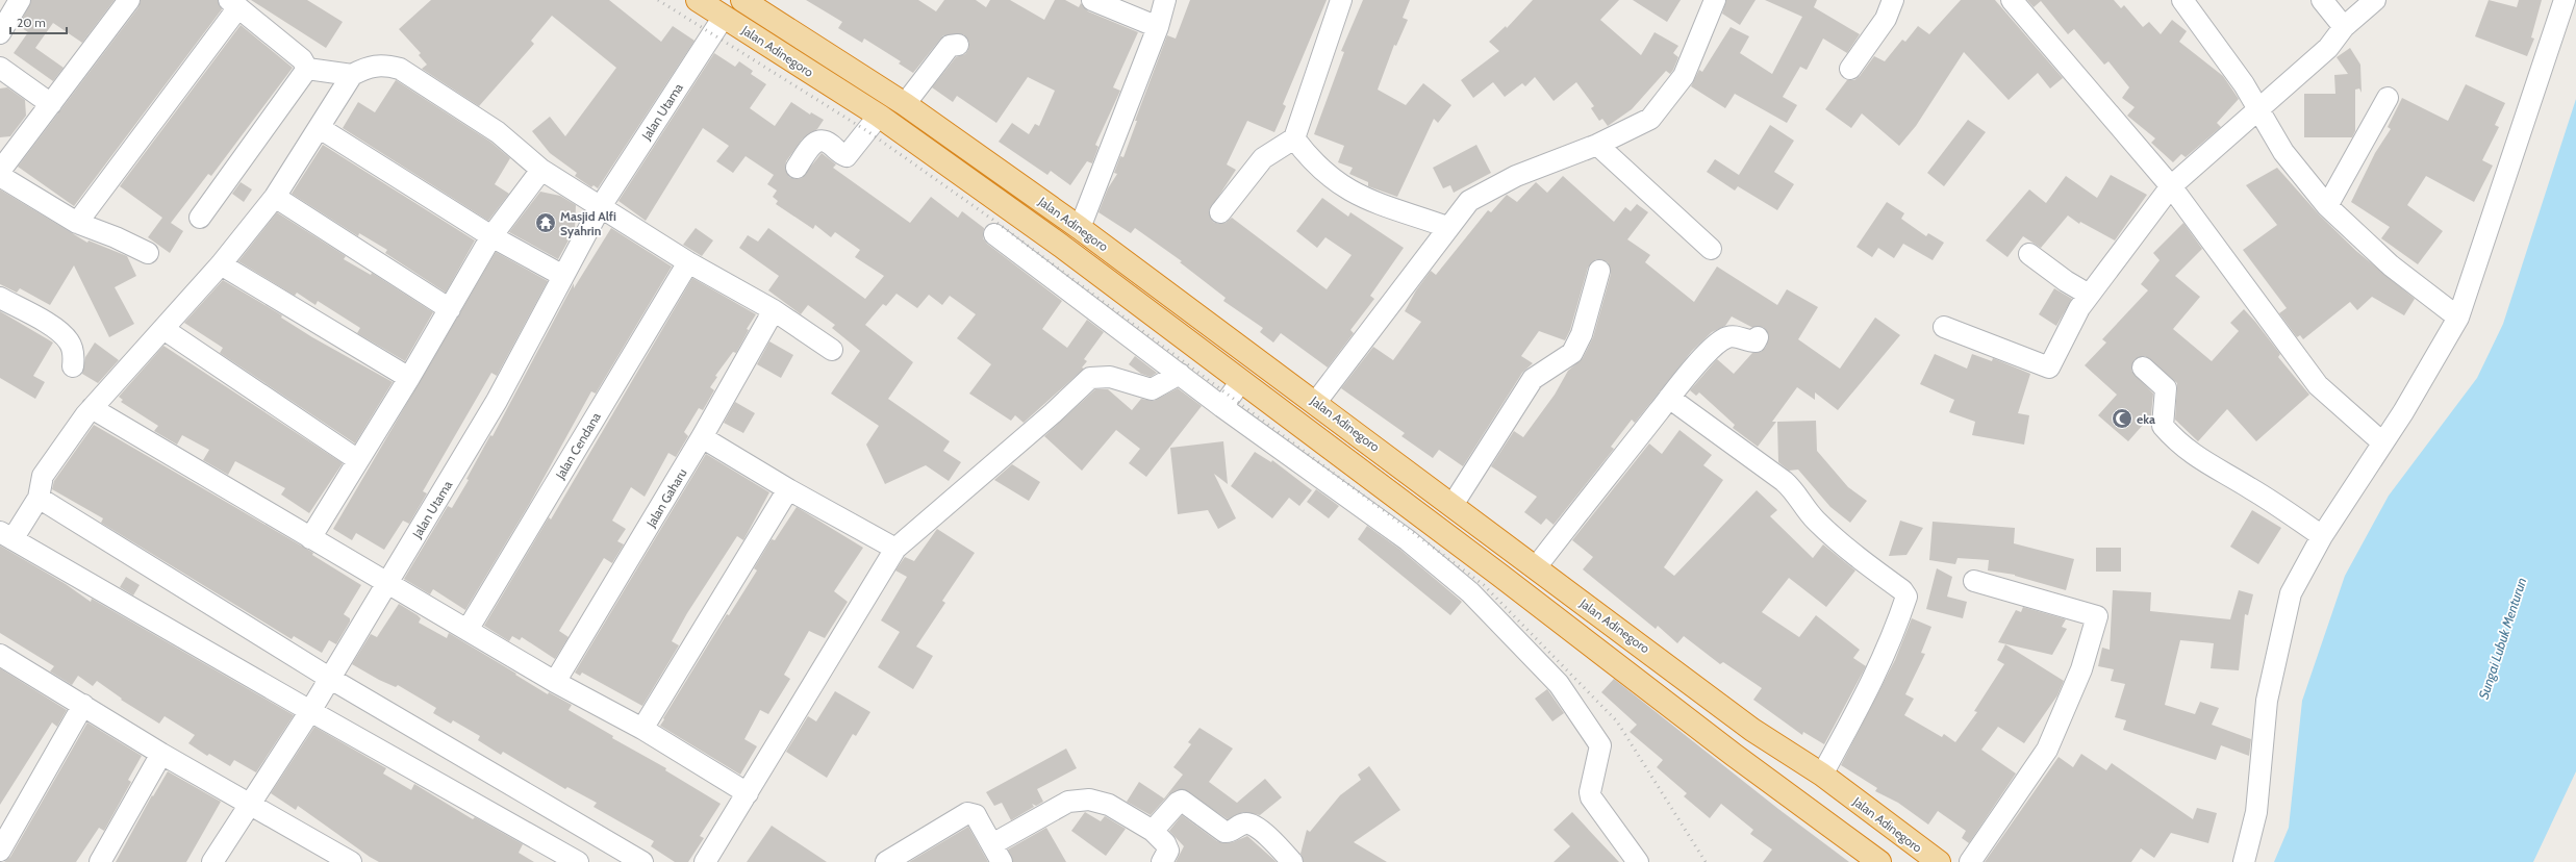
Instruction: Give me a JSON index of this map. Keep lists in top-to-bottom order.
{
  "streets": {
    "highway": ["Jalan Adinegoro"],
    "street": ["Jalan Utama", "Jalan Cendana", "Jalan Gaharu"]
  },
  "crossings": [
    ["Jalan Adinegoro", "Jalan Utama"]
  ],
  "water": ["Sungai Lubuk Menturun"],
  "places": {
    "temple": ["Masjid Alfi Syahrin"],
    "mosque": ["eka"]
  },
  "scale_bar": "20 m"
}
